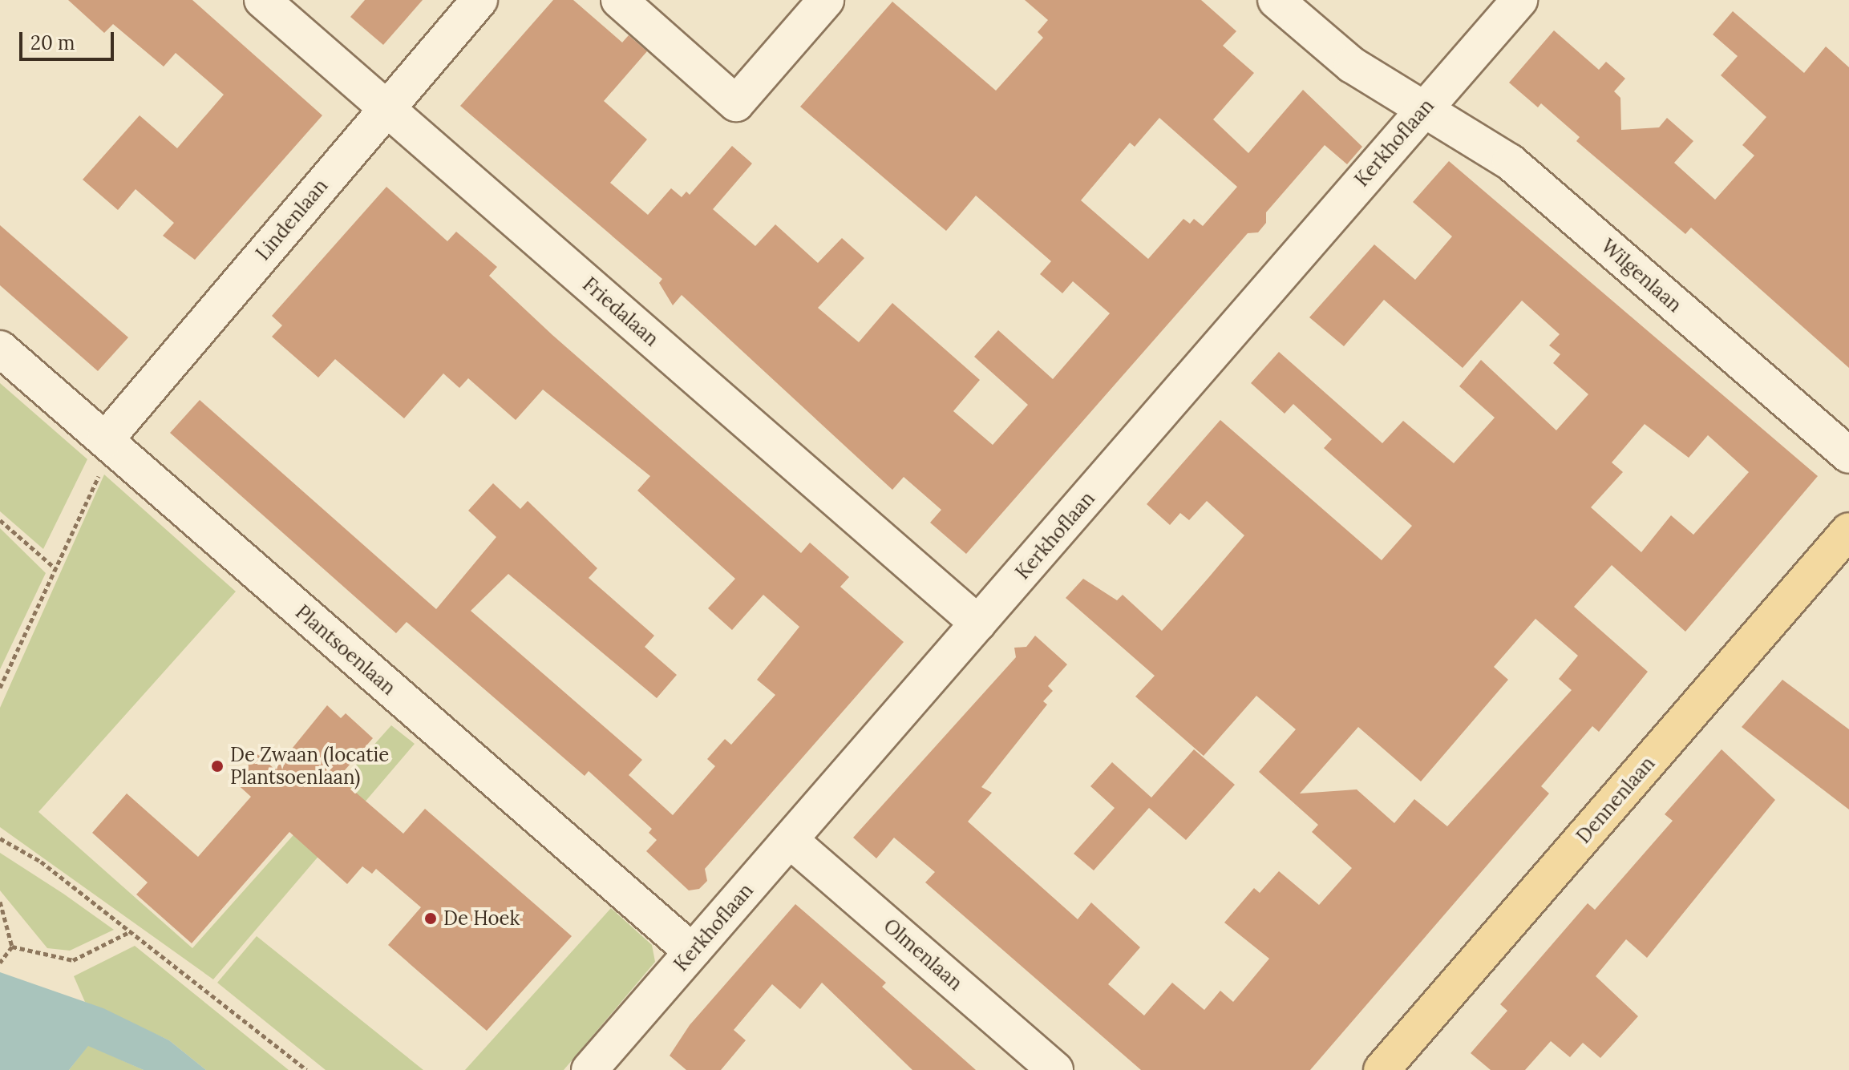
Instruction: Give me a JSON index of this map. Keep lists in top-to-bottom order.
{
  "streets": {
    "main road": ["Dennenlaan"],
    "street": [
      "Kerkhoflaan",
      "Lindenlaan",
      "Wilgenlaan",
      "Friedalaan",
      "Plantsoenlaan",
      "Olmenlaan"
    ]
  },
  "crossings": [
    ["Kerkhoflaan", "Wilgenlaan"],
    ["Kerkhoflaan", "Friedalaan"],
    ["Kerkhoflaan", "Plantsoenlaan"],
    ["Kerkhoflaan", "Olmenlaan"],
    ["Lindenlaan", "Friedalaan"],
    ["Lindenlaan", "Plantsoenlaan"]
  ],
  "places": ["De Zwaan (locatie Plantsoenlaan)", "De Hoek"],
  "scale_bar": "20 m"
}
